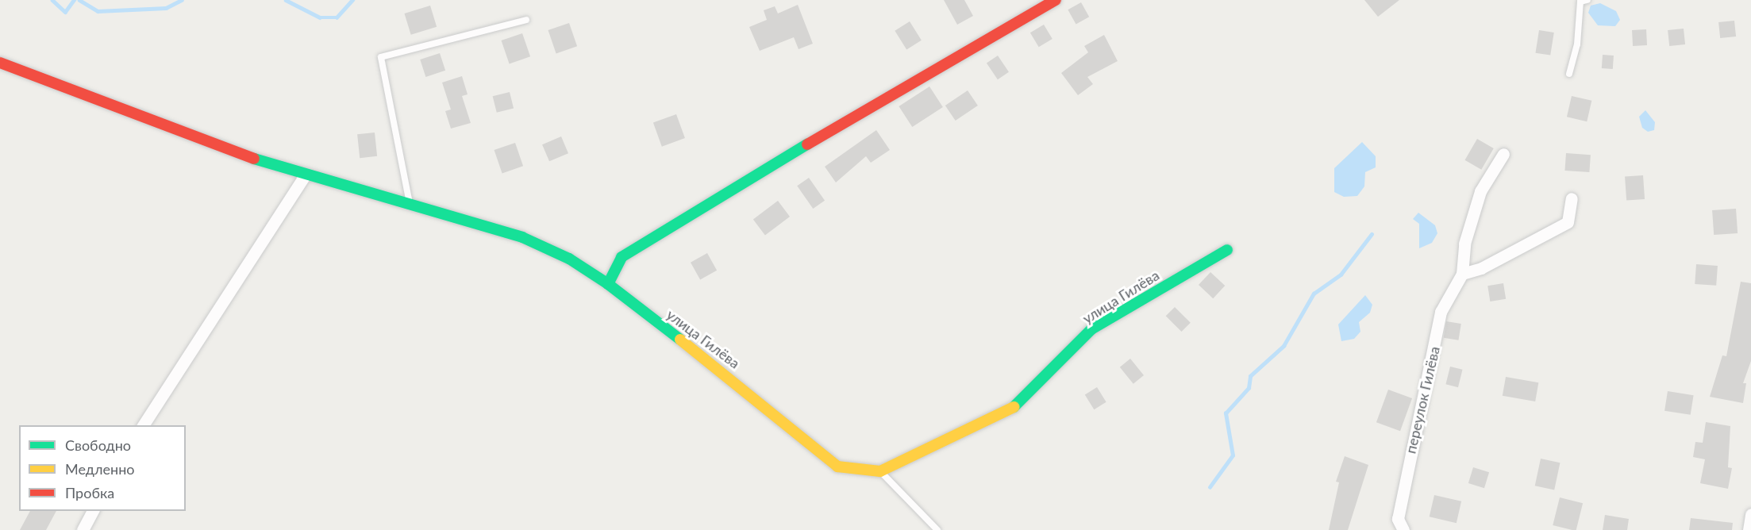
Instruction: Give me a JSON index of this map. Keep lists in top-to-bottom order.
{
  "streets": {
    "street": ["улица Гилёва", "переулок Гилёва"]
  },
  "legend": ["Свободно", "Медленно", "Пробка"]
}
